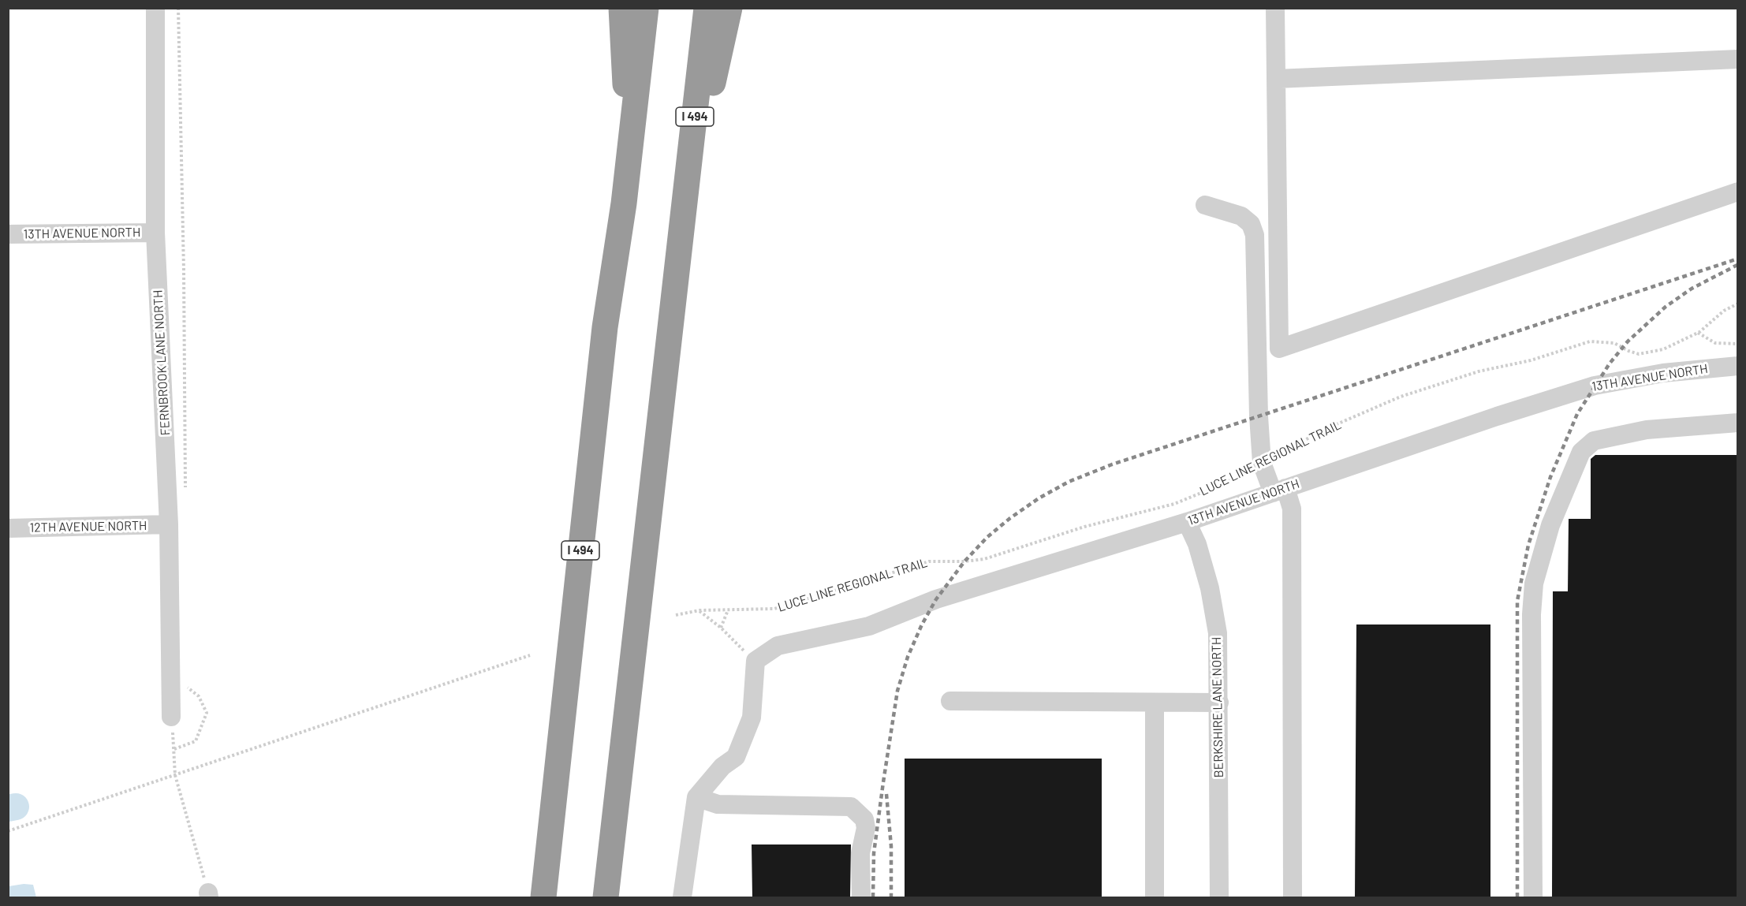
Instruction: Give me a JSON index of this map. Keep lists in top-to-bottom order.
{
  "streets": {
    "highway": ["I 494"],
    "street": [
      "13TH AVENUE NORTH",
      "FERNBROOK LANE NORTH",
      "12TH AVENUE NORTH",
      "BERKSHIRE LANE NORTH"
    ],
    "path": ["LUCE LINE REGIONAL TRAIL"]
  },
  "crossings": [
    ["13TH AVENUE NORTH", "FERNBROOK LANE NORTH"],
    ["13TH AVENUE NORTH", "BERKSHIRE LANE NORTH"],
    ["FERNBROOK LANE NORTH", "12TH AVENUE NORTH"]
  ]
}
